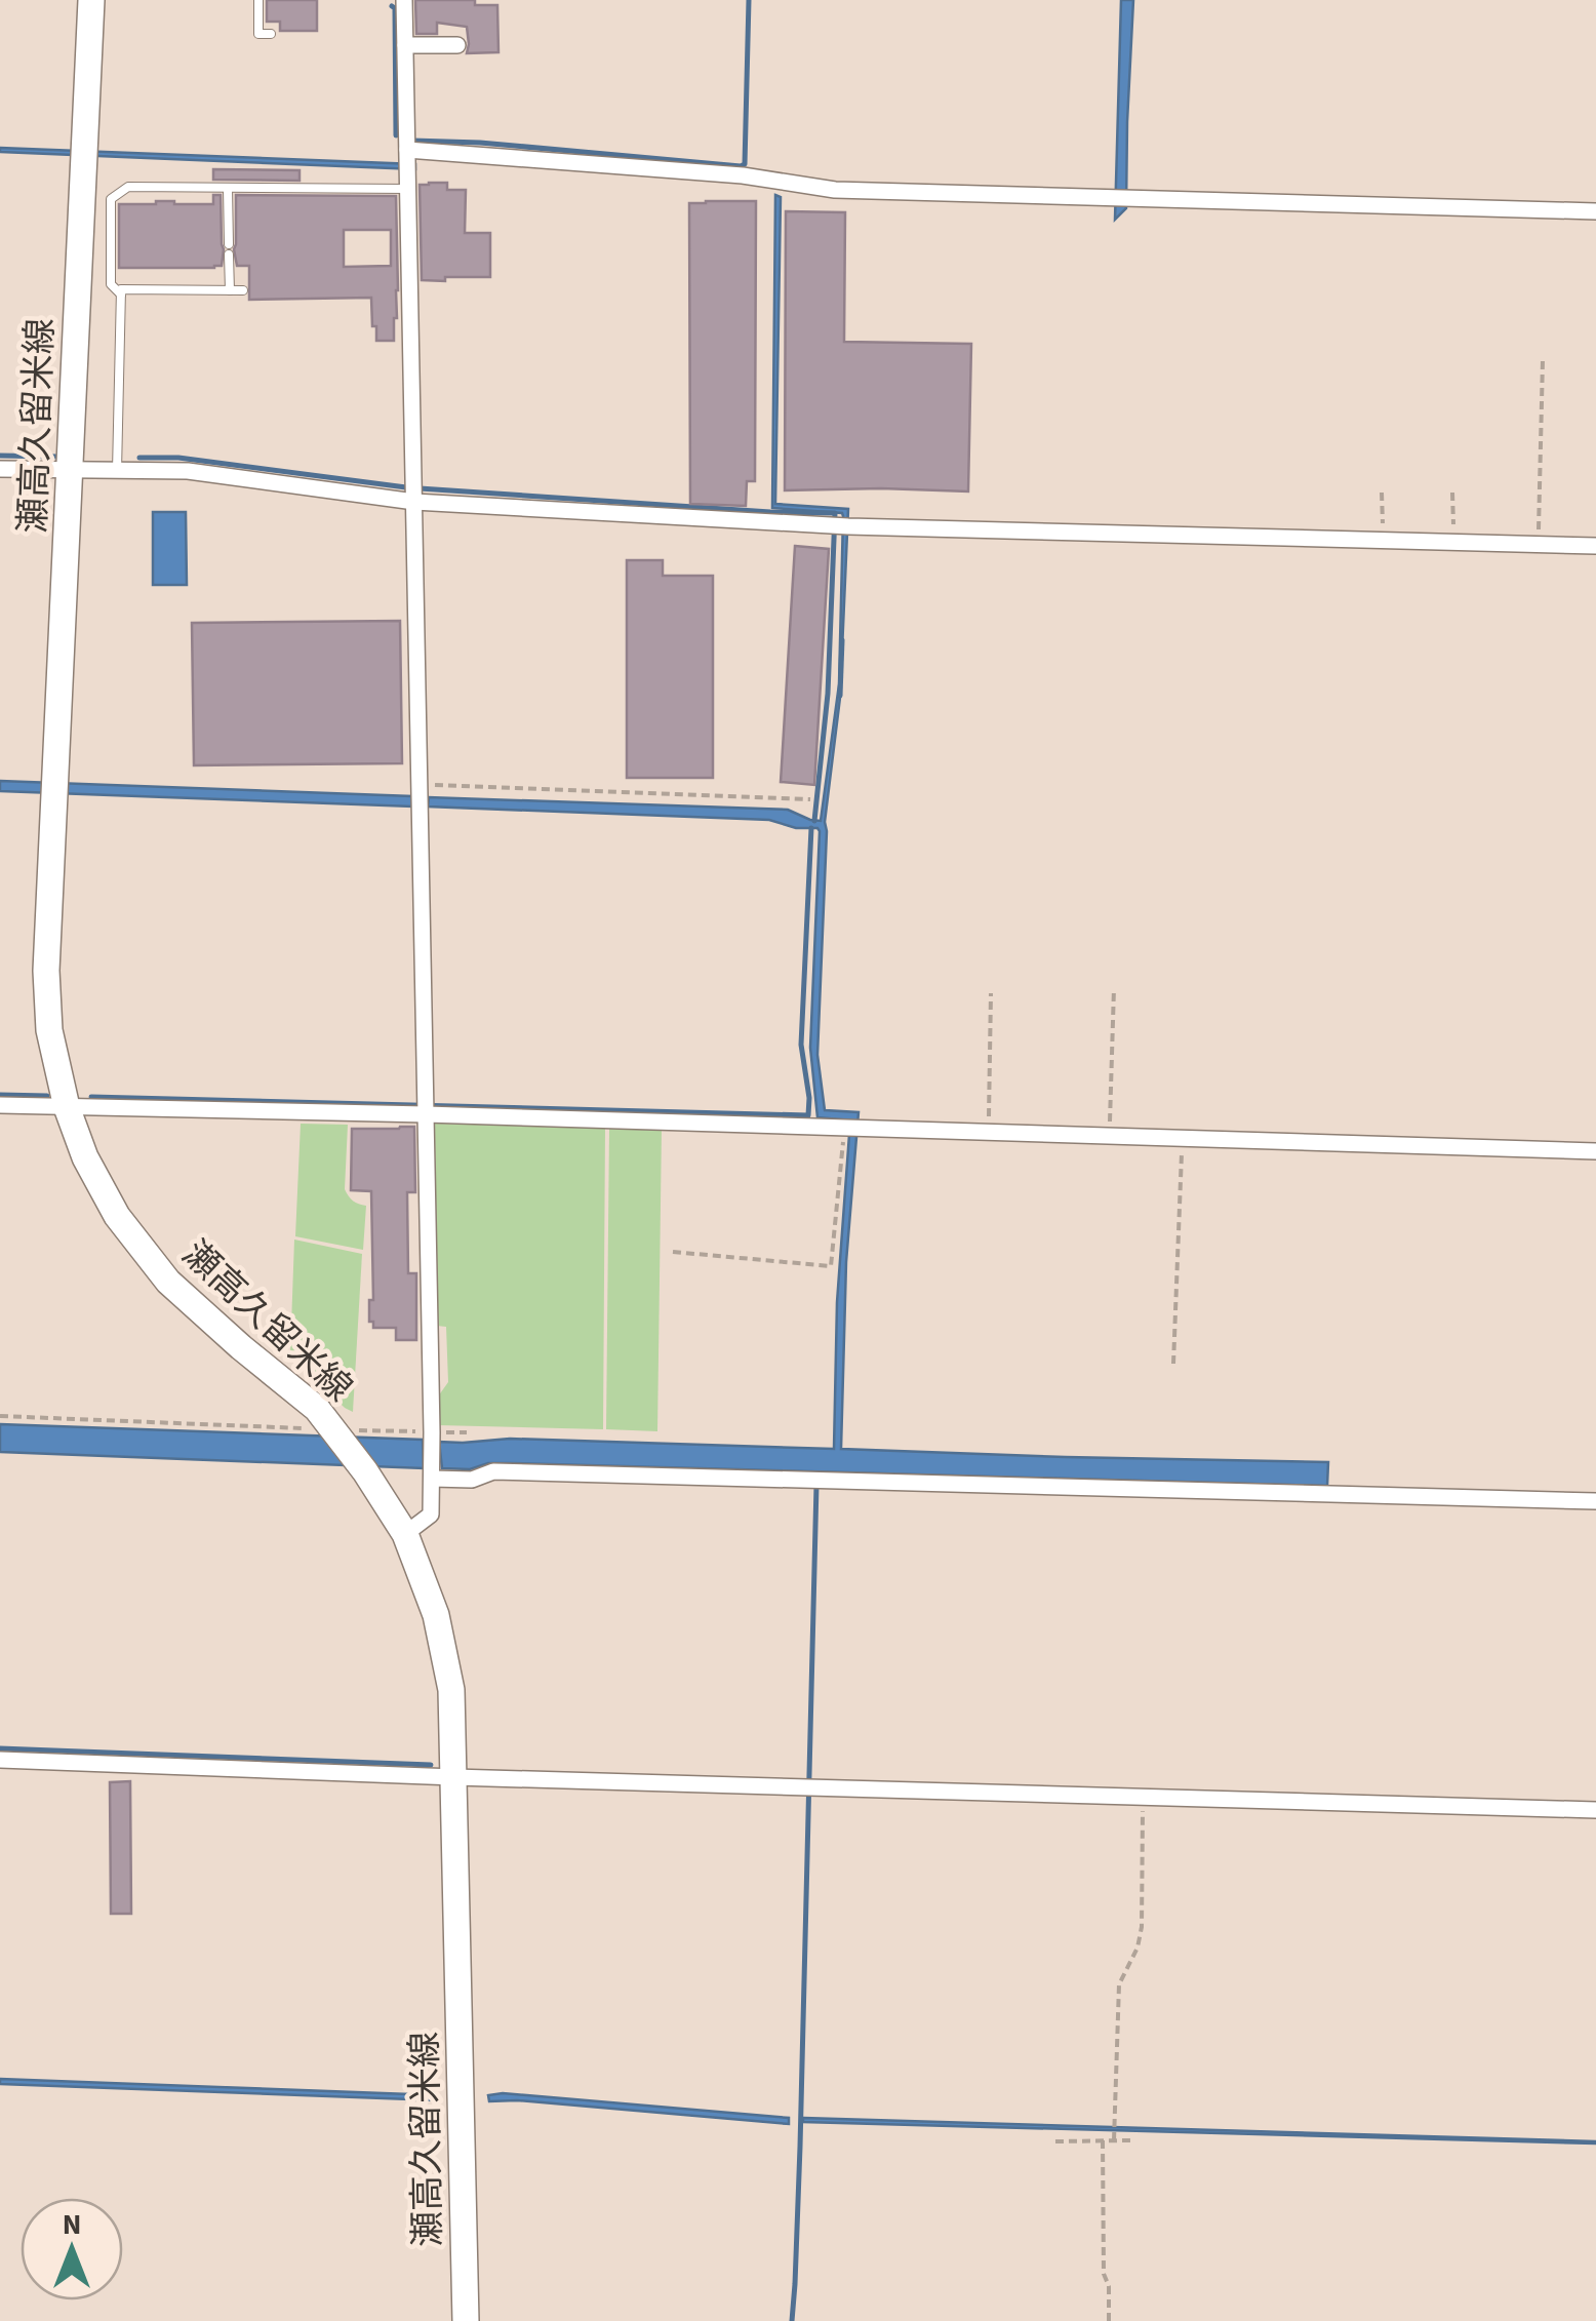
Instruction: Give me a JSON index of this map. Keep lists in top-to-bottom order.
{
  "streets": {
    "main road": ["瀬高久留米線"]
  },
  "north": "top"
}
